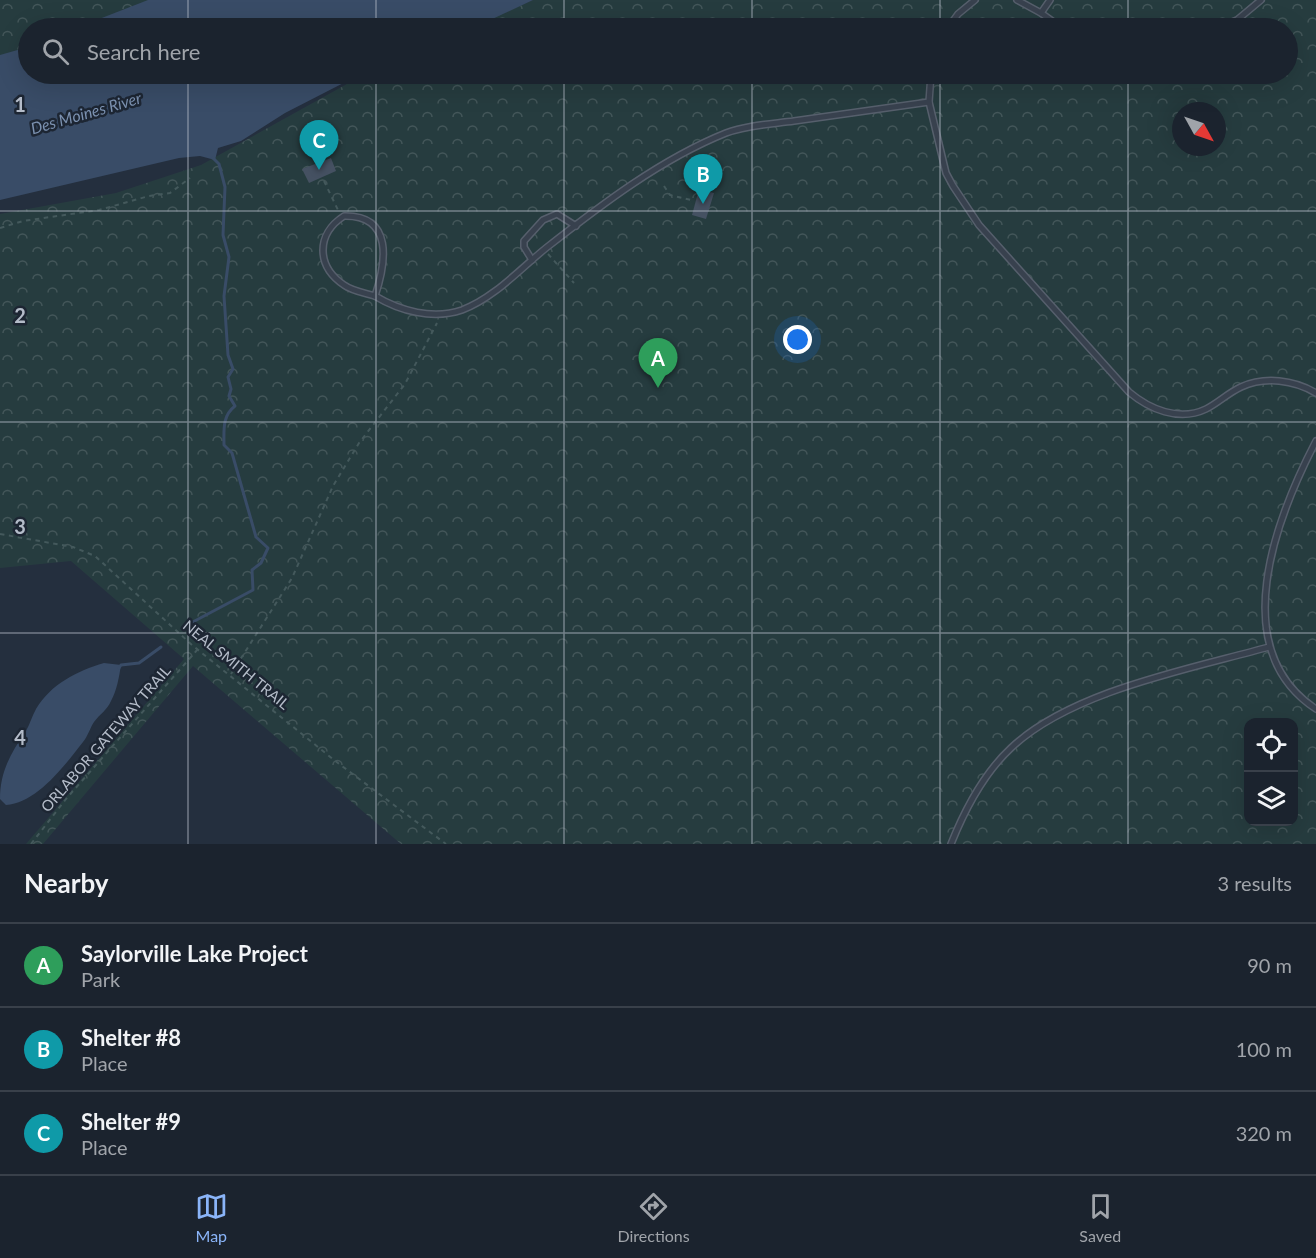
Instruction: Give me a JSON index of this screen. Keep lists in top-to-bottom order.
{
  "streets": {
    "path": ["NEAL SMITH TRAIL", "ORLABOR GATEWAY TRAIL"]
  },
  "crossings": [
    ["NEAL SMITH TRAIL", "ORLABOR GATEWAY TRAIL"]
  ],
  "water": ["Des Moines River"],
  "north": "bottom right",
  "page": {
    "search": "Search here",
    "pins": ["C", "B", "A"],
    "heading": ["Nearby", "3 results"],
    "list": [
      {
        "mark": "A",
        "name": "Saylorville Lake Project",
        "note": "Park",
        "value": "90 m"
      },
      {
        "mark": "B",
        "name": "Shelter #8",
        "note": "Place",
        "value": "100 m"
      },
      {
        "mark": "C",
        "name": "Shelter #9",
        "note": "Place",
        "value": "320 m"
      }
    ],
    "nav": ["Map", "Directions", "Saved"]
  },
  "grid": {
    "rows": [
      "1",
      "2",
      "3",
      "4"
    ]
  }
}
